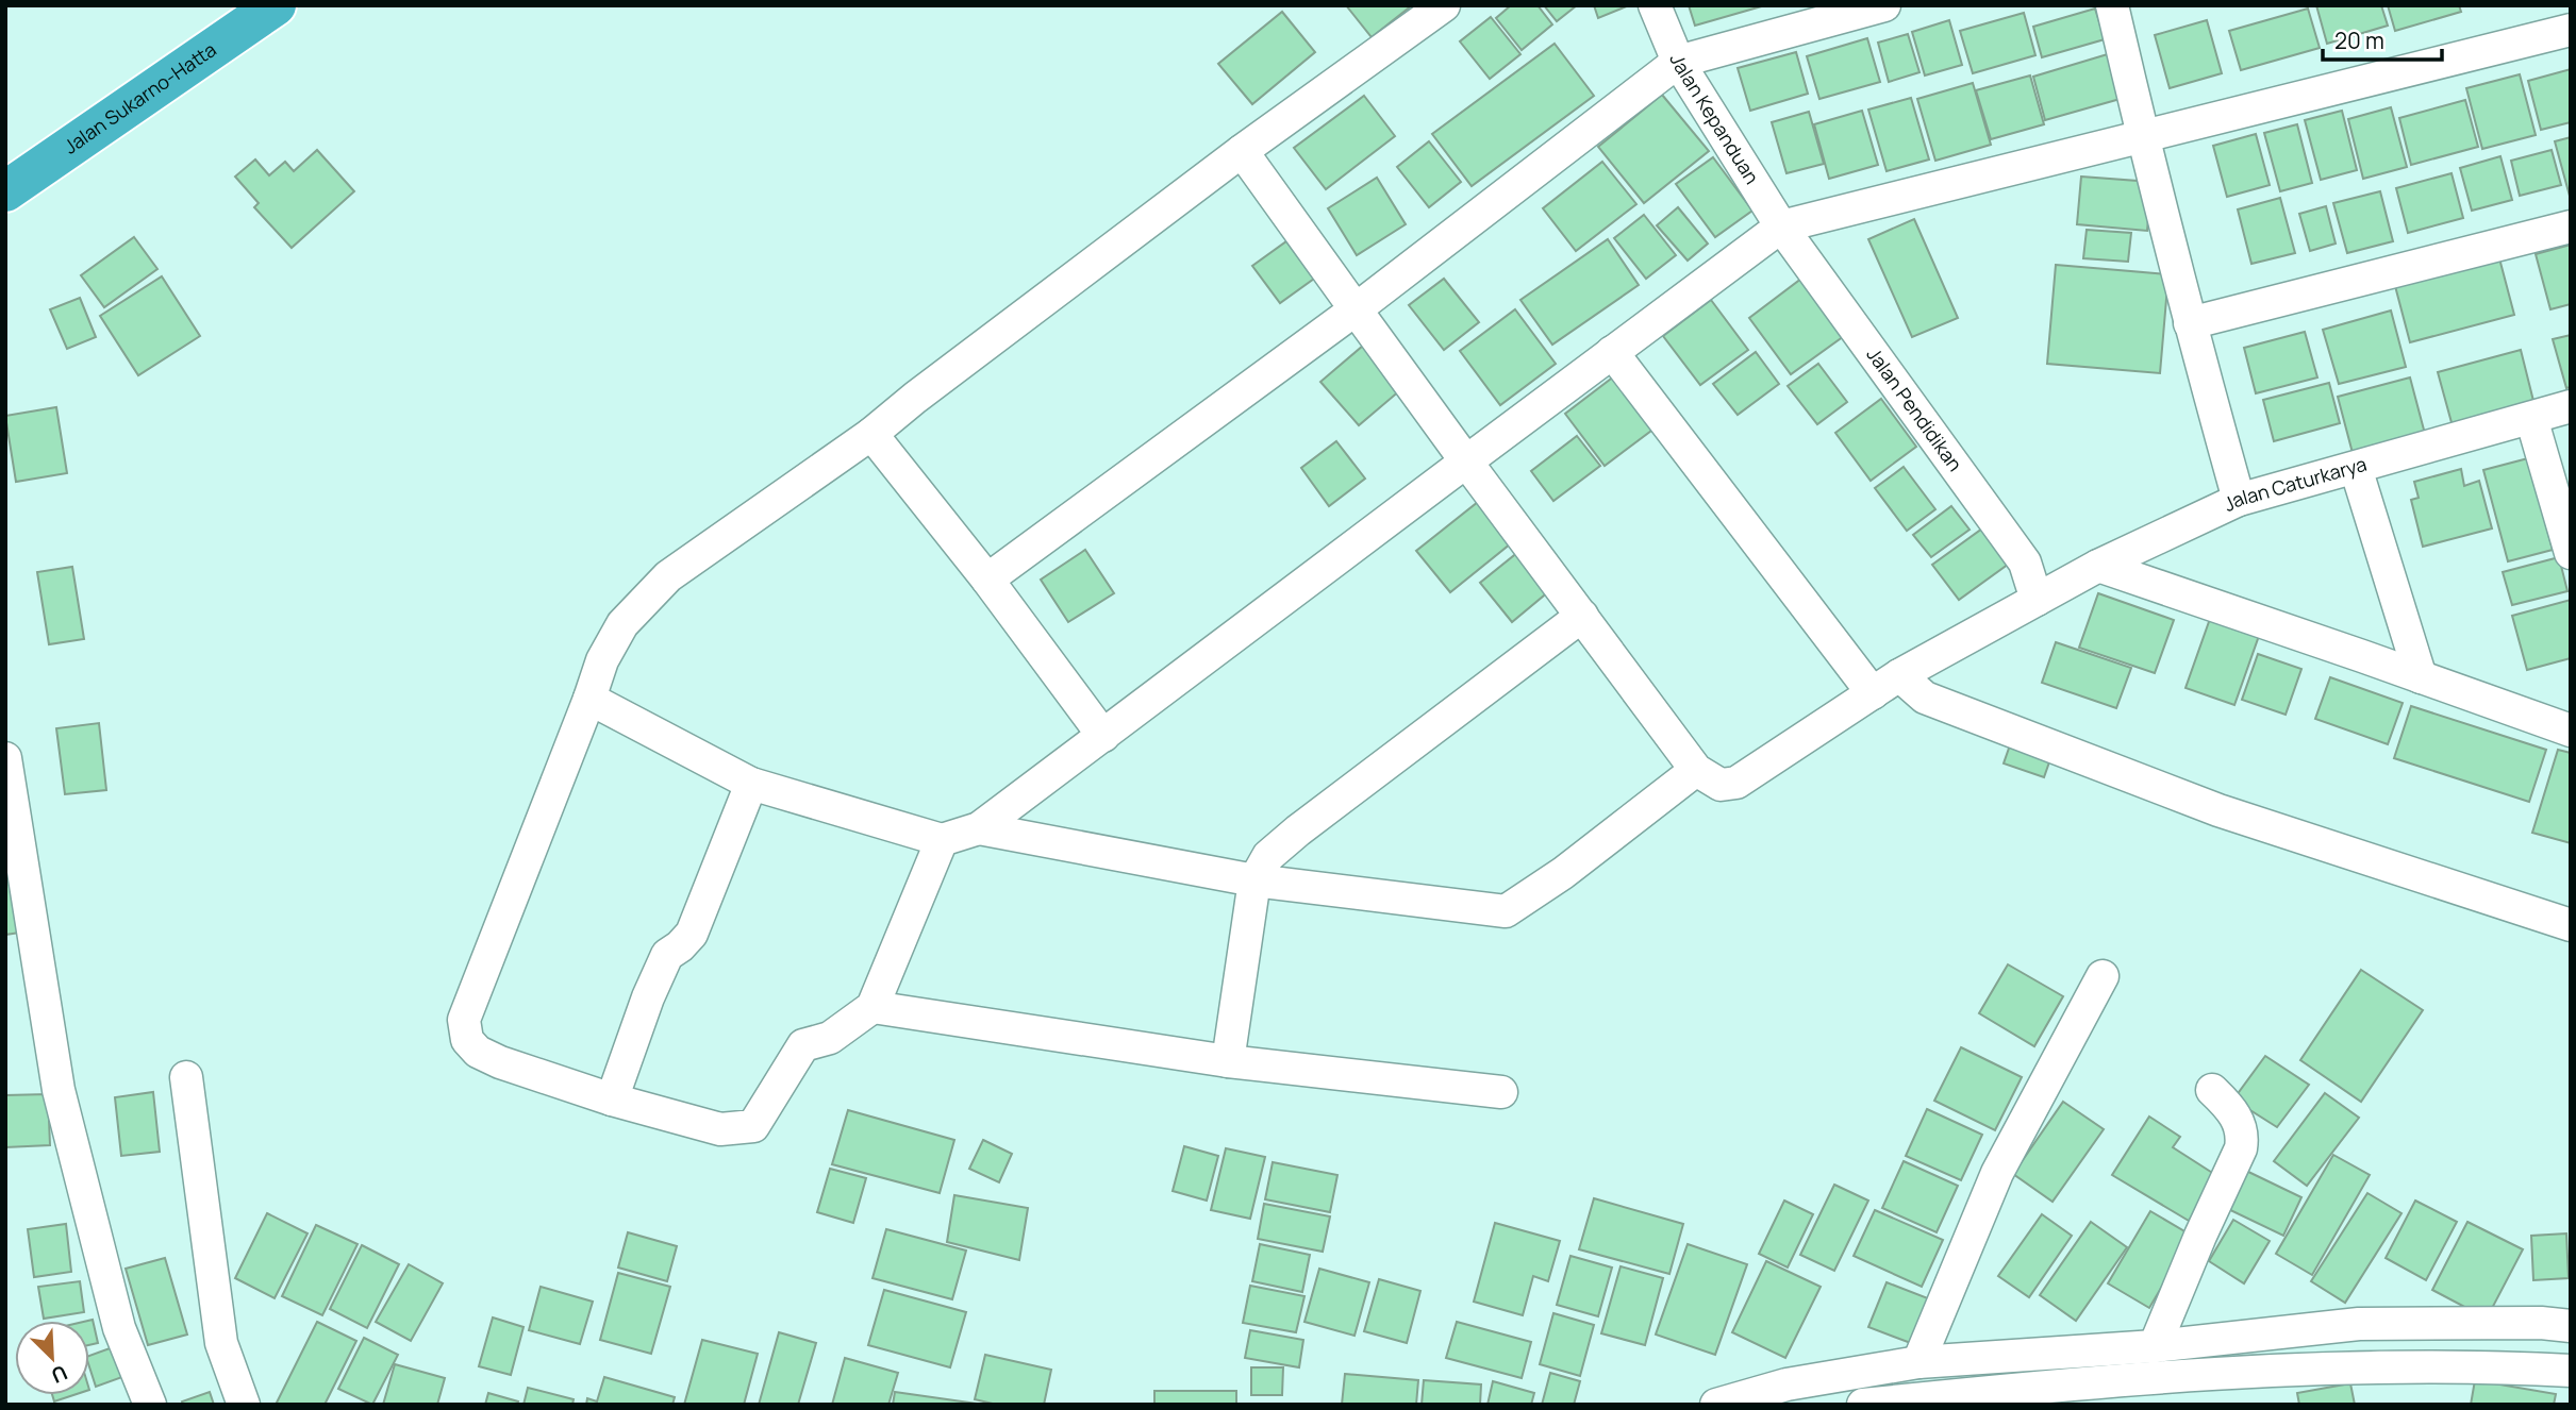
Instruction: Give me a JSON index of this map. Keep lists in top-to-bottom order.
{
  "streets": {
    "highway": ["Jalan Sukarno-Hatta"],
    "street": ["Jalan Kepanduan", "Jalan Pendidikan", "Jalan Caturkarya"]
  },
  "crossings": [
    ["Jalan Kepanduan", "Jalan Pendidikan"],
    ["Jalan Pendidikan", "Jalan Caturkarya"]
  ],
  "scale_bar": "20 m",
  "north": "bottom right"
}
